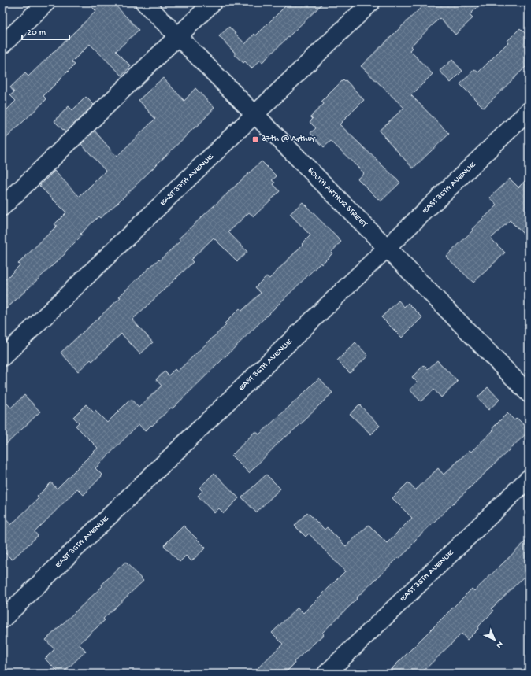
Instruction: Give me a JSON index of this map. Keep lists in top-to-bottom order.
{
  "streets": {
    "street": [
      "EAST 37TH AVENUE",
      "EAST 36TH AVENUE",
      "SOUTH ARTHUR STREET",
      "EAST 35TH AVENUE"
    ]
  },
  "crossings": [
    ["EAST 37TH AVENUE", "SOUTH ARTHUR STREET"],
    ["EAST 36TH AVENUE", "SOUTH ARTHUR STREET"]
  ],
  "places": {
    "transit": ["37th @ Arthur"]
  },
  "scale_bar": "20 m",
  "north": "bottom right"
}
